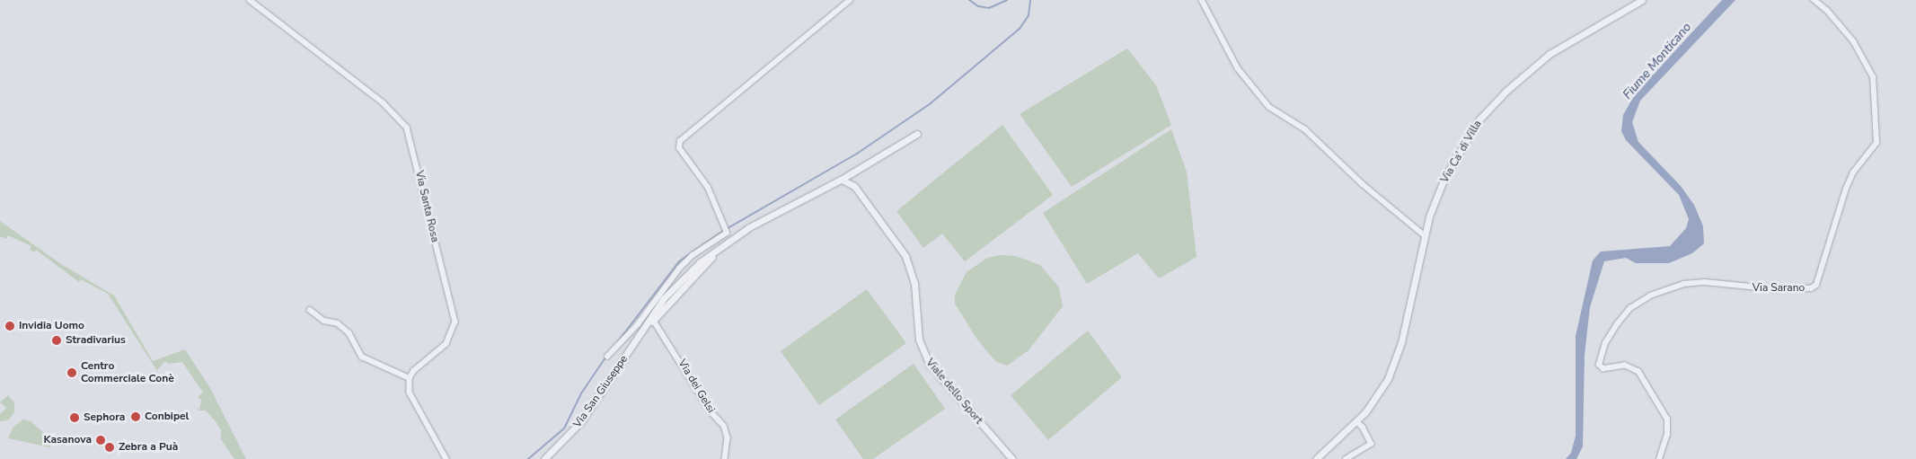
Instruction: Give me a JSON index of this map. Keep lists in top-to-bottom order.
{
  "streets": {
    "street": [
      "Via Ca' di Villa",
      "Via Santa Rosa",
      "Via Sarano",
      "Via dei Gelsi",
      "Via San Giuseppe",
      "Viale dello Sport"
    ]
  },
  "crossings": [
    ["Via dei Gelsi", "Via San Giuseppe"],
    ["Via San Giuseppe", "Viale dello Sport"]
  ],
  "water": ["Fiume Monticano"],
  "places": [
    "Invidia Uomo",
    "Stradivarius",
    "Centro Commerciale Conè",
    "Conbipel",
    "Sephora",
    "Kasanova",
    "Zebra a Puà"
  ]
}
